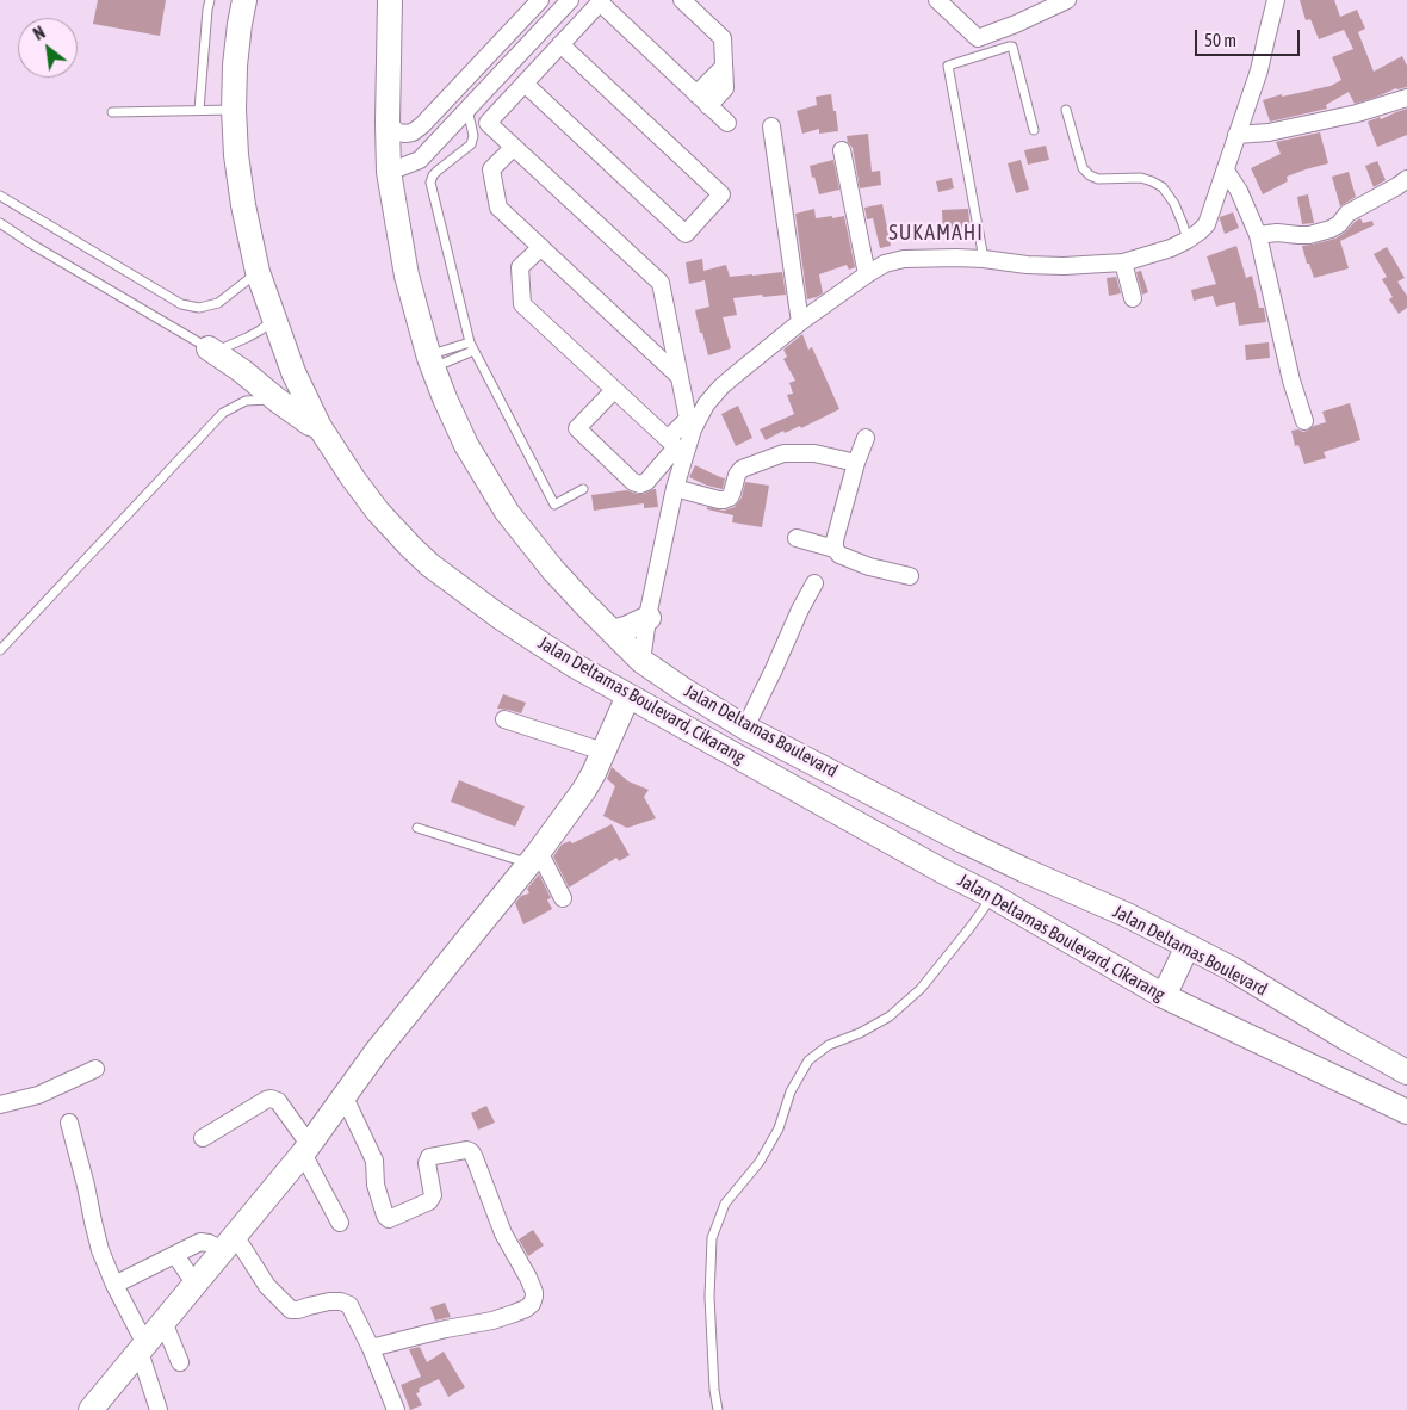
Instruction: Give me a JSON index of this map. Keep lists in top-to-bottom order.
{
  "streets": {
    "street": ["Jalan Deltamas Boulevard, Cikarang", "Jalan Deltamas Boulevard"]
  },
  "districts": ["SUKAMAHI"],
  "scale_bar": "50 m",
  "north": "top left"
}
